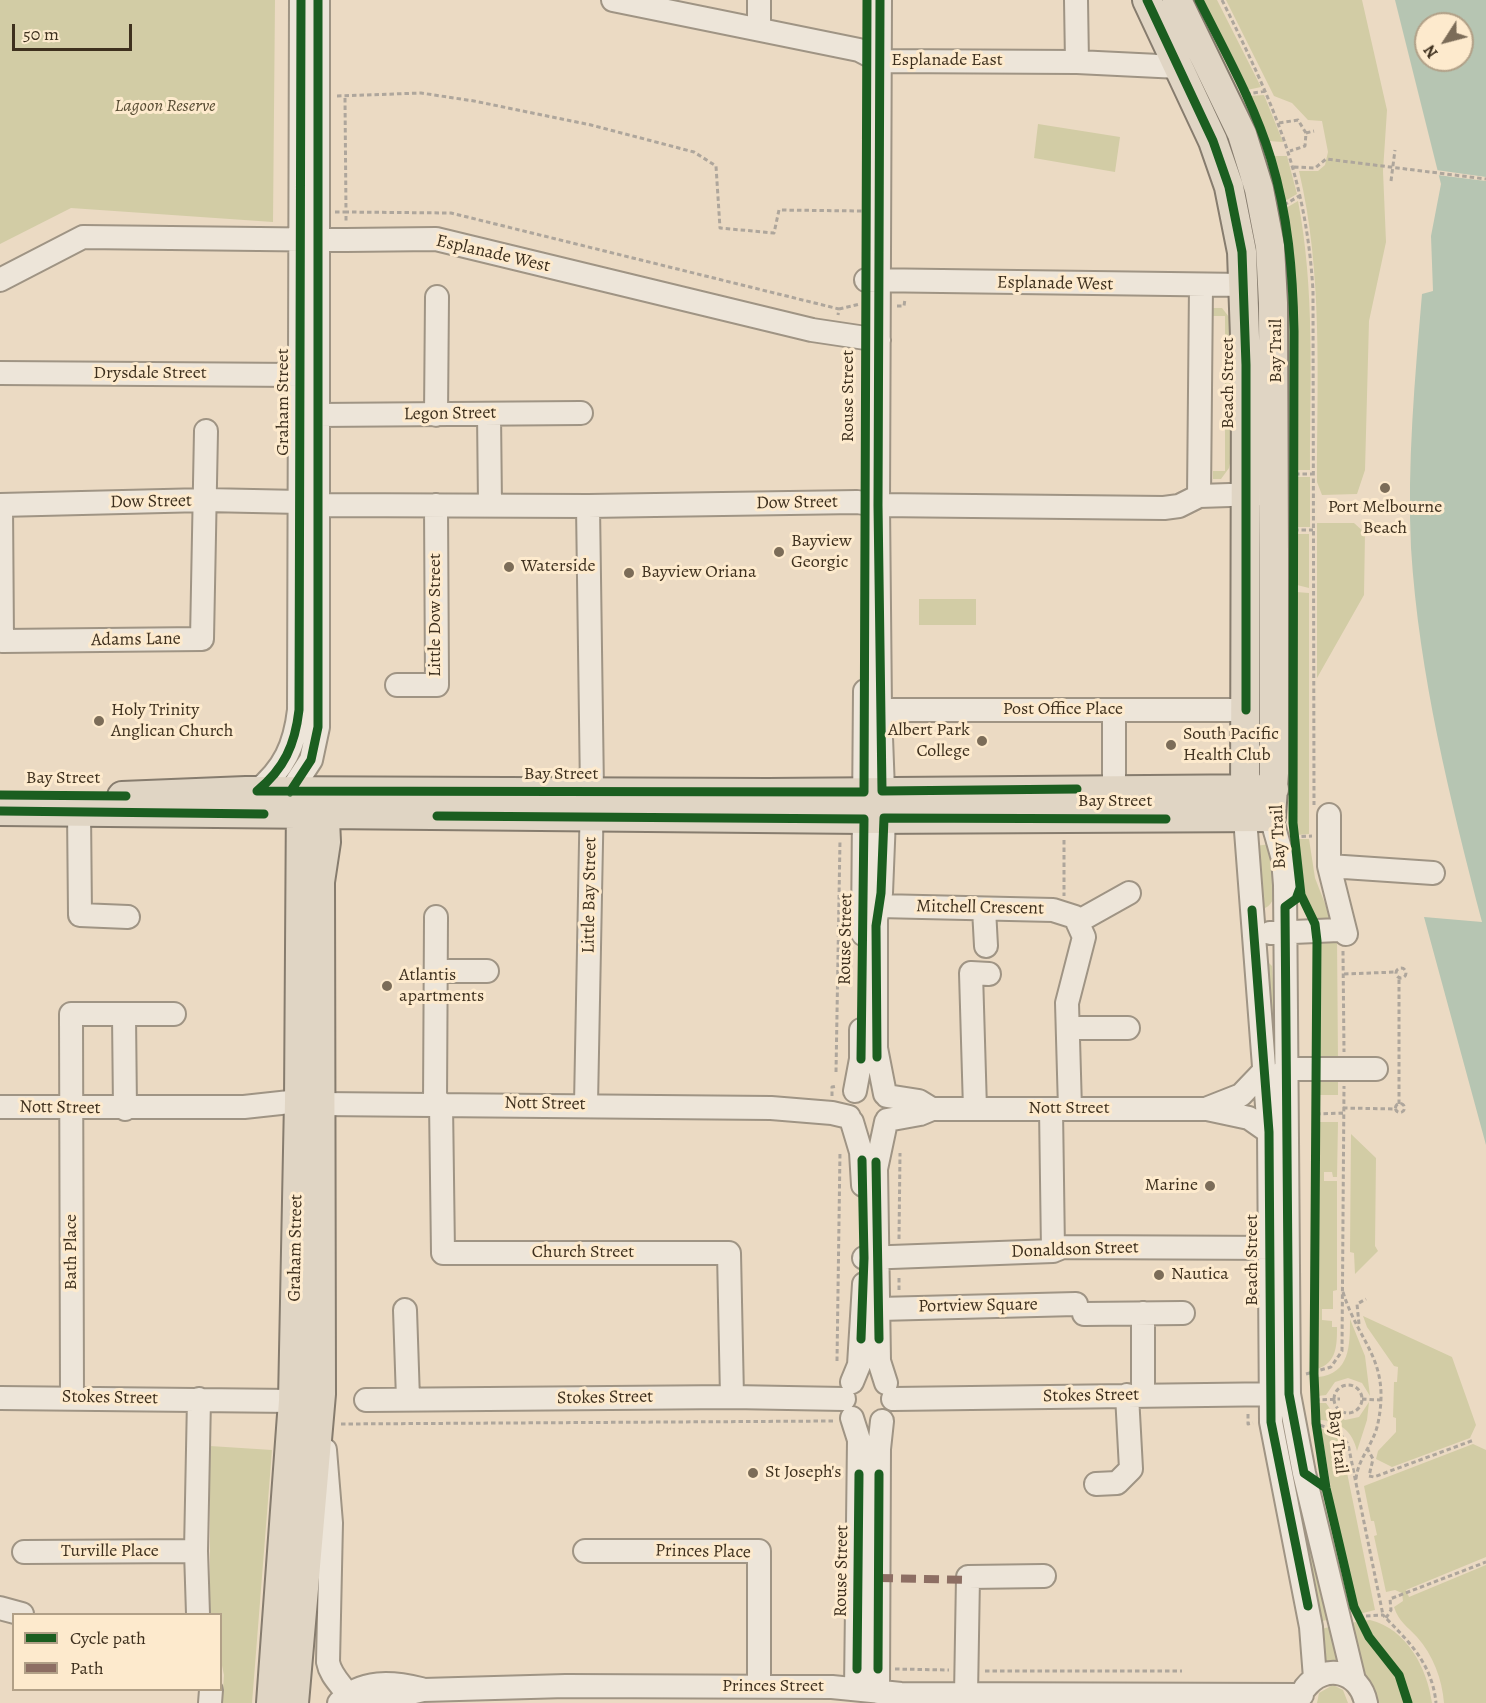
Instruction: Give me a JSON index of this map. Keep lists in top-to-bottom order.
{
  "streets": {
    "main road": ["Beach Street", "Graham Street", "Bay Street"],
    "street": [
      "Esplanade East",
      "Esplanade West",
      "Drysdale Street",
      "Rouse Street",
      "Legon Street",
      "Dow Street",
      "Little Dow Street",
      "Adams Lane",
      "Post Office Place",
      "Little Bay Street",
      "Mitchell Crescent",
      "Nott Street",
      "Donaldson Street",
      "Bath Place",
      "Church Street",
      "Portview Square",
      "Stokes Street",
      "Turville Place",
      "Princes Place",
      "Princes Street"
    ],
    "cycle path": ["Bay Trail"]
  },
  "crossings": [
    ["Esplanade East", "Beach Street"],
    ["Esplanade East", "Rouse Street"],
    ["Esplanade West", "Beach Street"],
    ["Esplanade West", "Rouse Street"],
    ["Esplanade West", "Graham Street"],
    ["Bay Trail", "Beach Street"],
    ["Bay Trail", "Bay Street"],
    ["Drysdale Street", "Graham Street"],
    ["Beach Street", "Dow Street"],
    ["Beach Street", "Post Office Place"],
    ["Beach Street", "Bay Street"],
    ["Beach Street", "Nott Street"],
    ["Beach Street", "Donaldson Street"],
    ["Beach Street", "Stokes Street"],
    ["Beach Street", "Princes Street"],
    ["Rouse Street", "Dow Street"],
    ["Rouse Street", "Post Office Place"],
    ["Rouse Street", "Bay Street"],
    ["Rouse Street", "Mitchell Crescent"],
    ["Rouse Street", "Nott Street"],
    ["Rouse Street", "Donaldson Street"],
    ["Rouse Street", "Portview Square"],
    ["Rouse Street", "Stokes Street"],
    ["Rouse Street", "Princes Street"],
    ["Graham Street", "Legon Street"],
    ["Graham Street", "Dow Street"],
    ["Graham Street", "Bay Street"],
    ["Graham Street", "Nott Street"],
    ["Graham Street", "Stokes Street"],
    ["Graham Street", "Princes Street"],
    ["Dow Street", "Little Dow Street"],
    ["Dow Street", "Adams Lane"],
    ["Dow Street", "Little Bay Street"],
    ["Bay Street", "Little Bay Street"],
    ["Little Bay Street", "Nott Street"],
    ["Nott Street", "Bath Place"],
    ["Nott Street", "Church Street"],
    ["Bath Place", "Stokes Street"],
    ["Church Street", "Stokes Street"],
    ["Princes Place", "Princes Street"]
  ],
  "parks": ["Lagoon Reserve"],
  "places": [
    "Port Melbourne Beach",
    "Bayview Georgic",
    "Waterside",
    "Bayview Oriana",
    "Holy Trinity Anglican Church",
    "Albert Park College",
    "South Pacific Health Club",
    "Atlantis apartments",
    "Marine",
    "Nautica",
    "St Joseph's"
  ],
  "legend": ["Cycle path", "Path"],
  "scale_bar": "50 m",
  "north": "bottom left"
}
